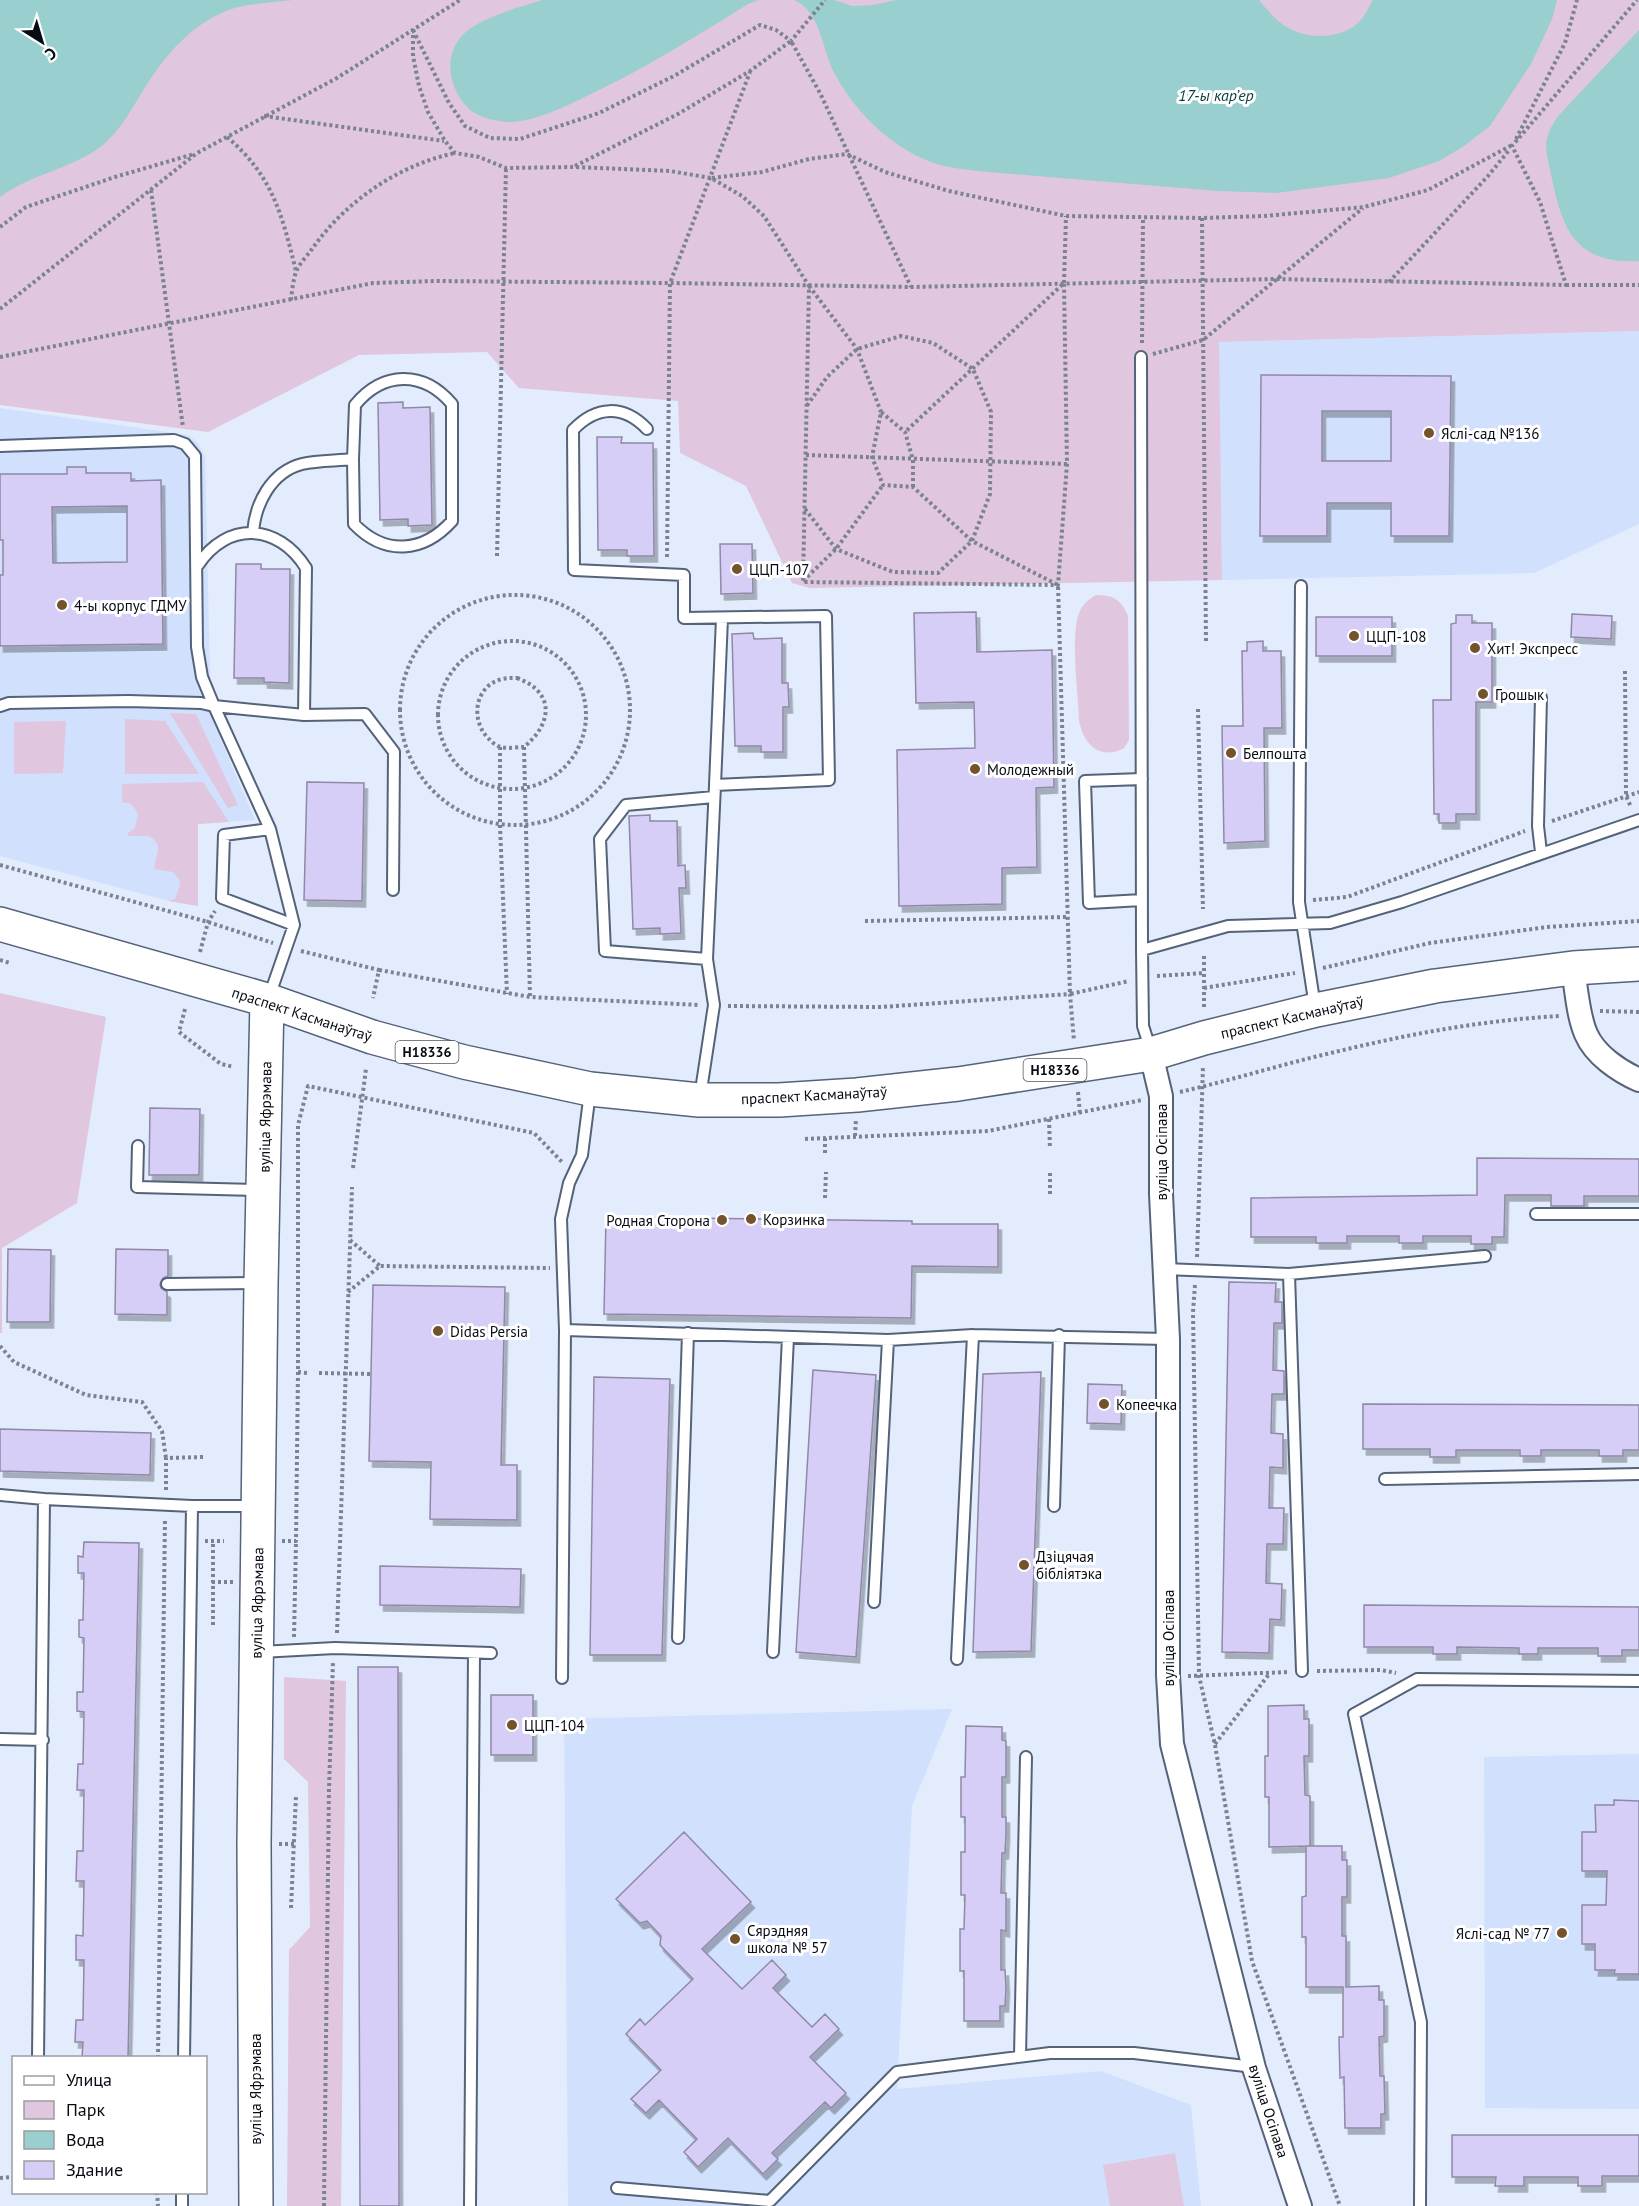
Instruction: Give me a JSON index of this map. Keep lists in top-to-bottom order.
{
  "streets": {
    "main road": ["праспект Касманаўтаў", "Н18336", "вуліца Яфрэмава"],
    "street": ["вуліца Осіпава"]
  },
  "crossings": [
    ["праспект Касманаўтаў", "вуліца Яфрэмава"],
    ["праспект Касманаўтаў", "вуліца Осіпава"]
  ],
  "water": ["17-ы кар’ер"],
  "places": [
    "Яслі-сад №136",
    "ЦЦП-107",
    "4-ы корпус ГДМУ",
    "ЦЦП-108",
    "Хит! Экспресс",
    "Грошык",
    "Белпошта",
    "Молодежный",
    "Корзинка",
    "Родная Сторона",
    "Didas Persia",
    "Копеечка",
    "Дзіцячая бібліятэка",
    "ЦЦП-104",
    "Яслі-сад № 77",
    "Сярэдняя школа № 57"
  ],
  "legend": [
    "Улица",
    "Парк",
    "Вода",
    "Здание"
  ],
  "north": "bottom right"
}
